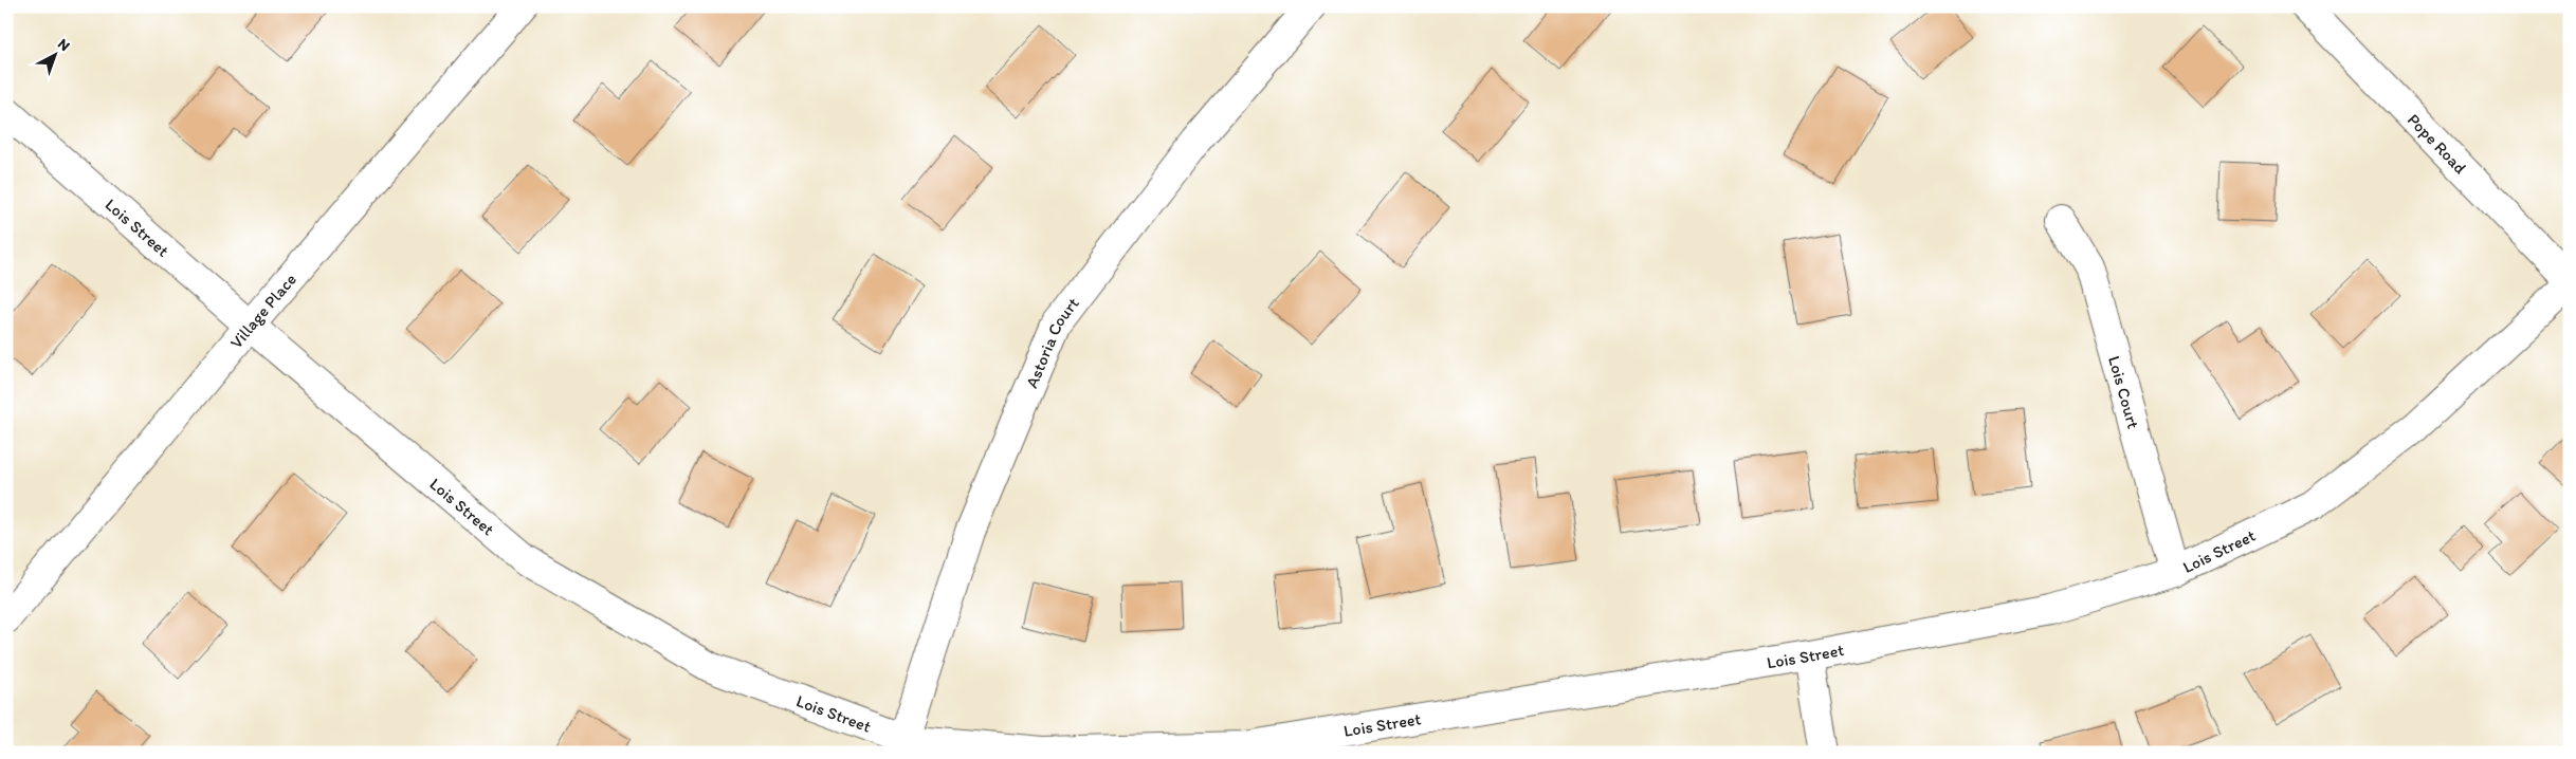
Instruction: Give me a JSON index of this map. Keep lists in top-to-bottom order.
{
  "streets": {
    "street": [
      "Pope Road",
      "Lois Street",
      "Village Place",
      "Astoria Court",
      "Lois Court"
    ]
  },
  "crossings": [
    ["Lois Street", "Village Place"],
    ["Lois Street", "Astoria Court"],
    ["Lois Street", "Lois Court"]
  ],
  "north": "top right"
}
